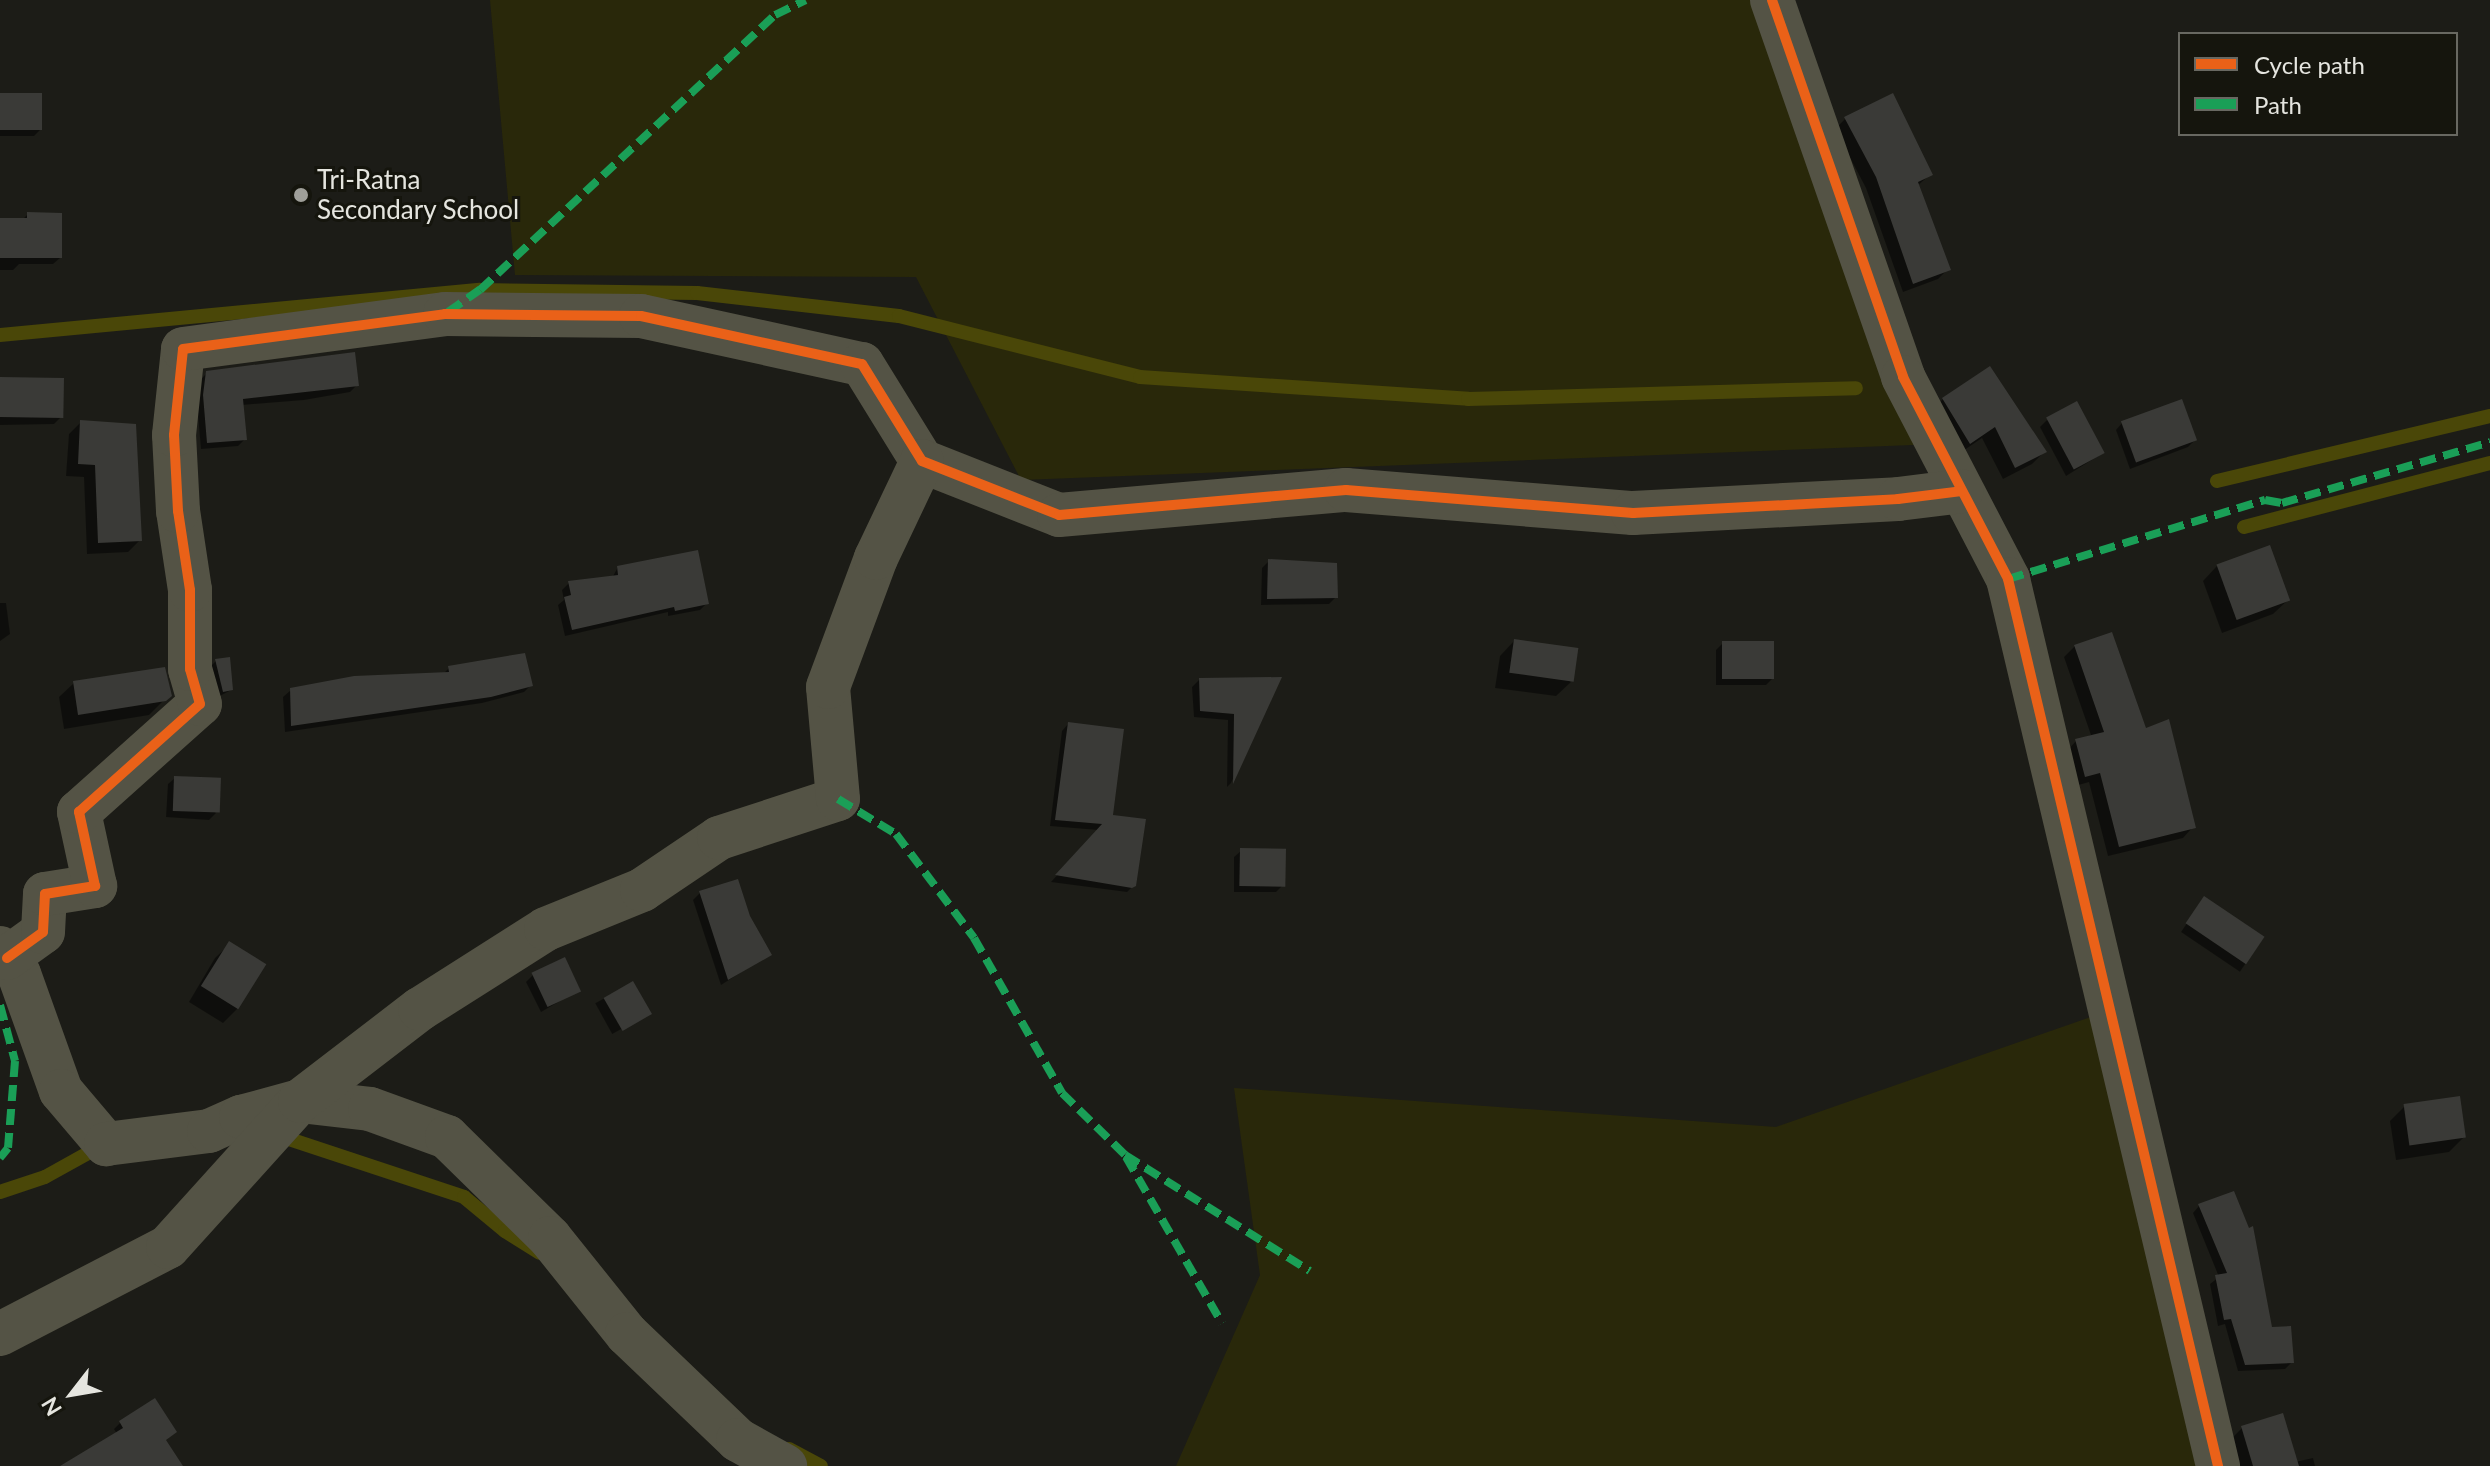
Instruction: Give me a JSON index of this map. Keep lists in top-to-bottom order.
{
  "places": ["Tri-Ratna Secondary School"],
  "legend": ["Cycle path", "Path"],
  "north": "bottom left"
}
